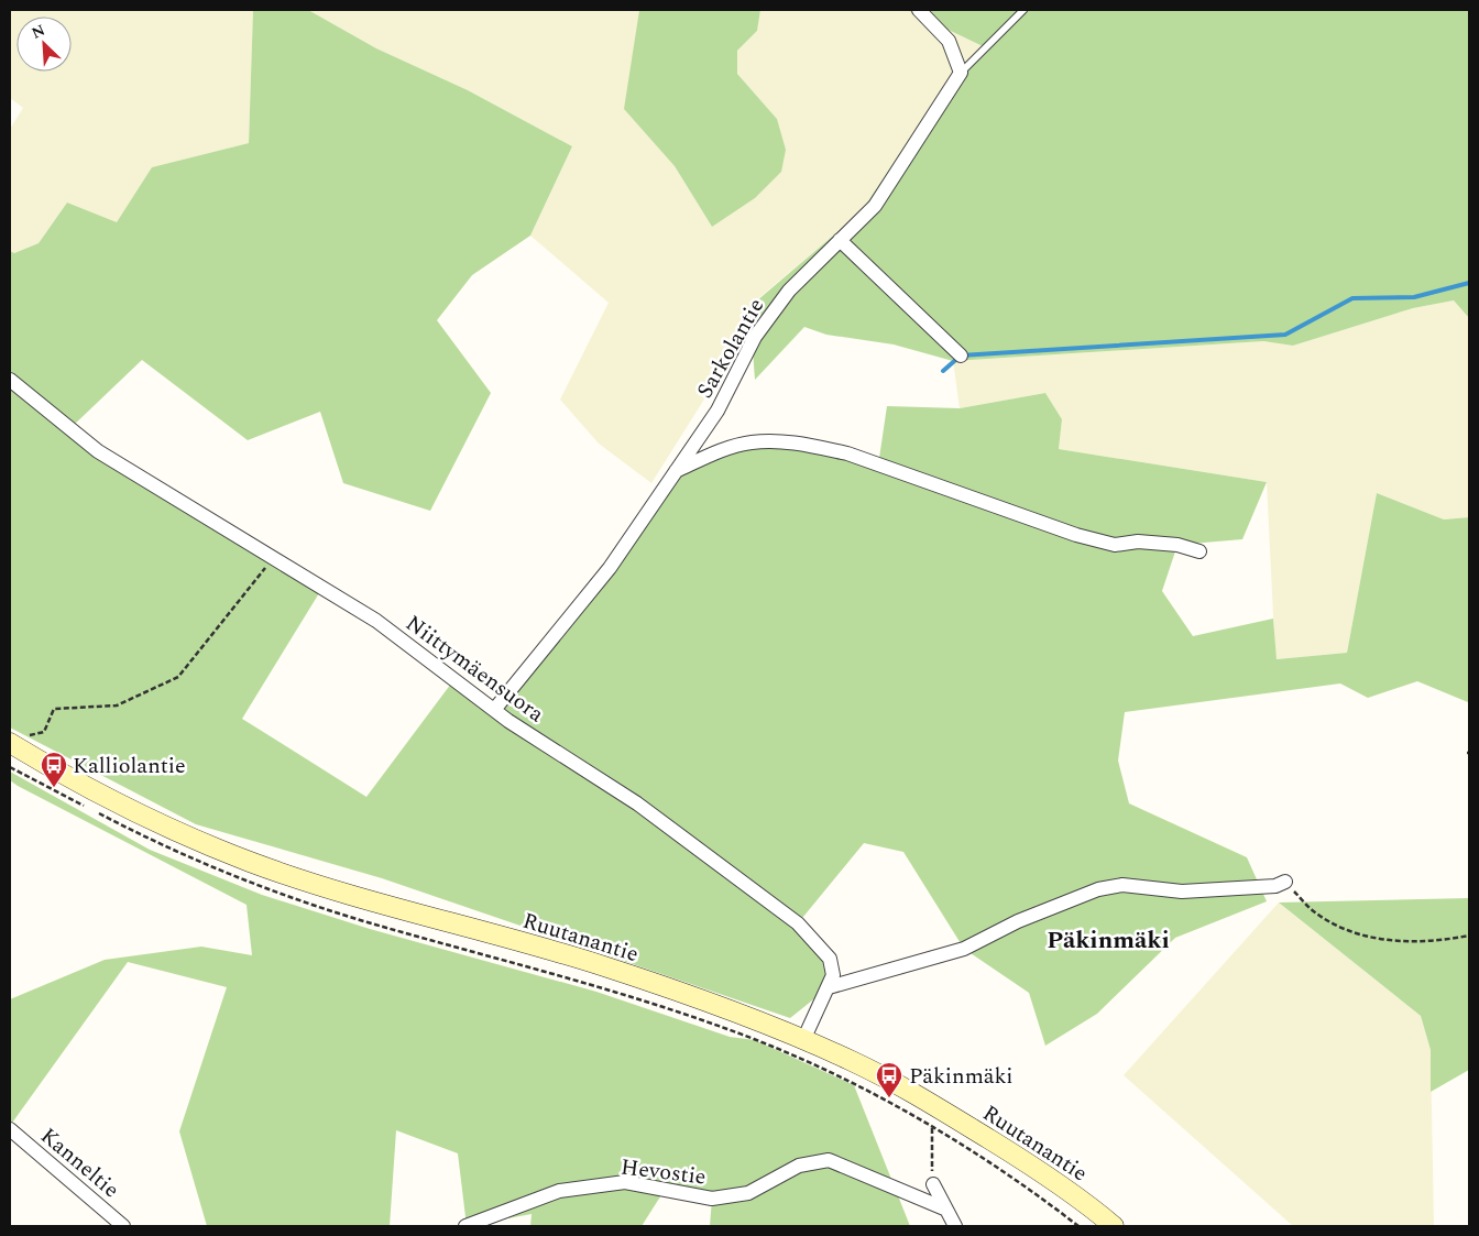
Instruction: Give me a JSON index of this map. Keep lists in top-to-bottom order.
{
  "streets": {
    "street": [
      "Sarkolantie",
      "Niittymäensuora",
      "Ruutanantie",
      "Kanneltie",
      "Hevostie"
    ]
  },
  "crossings": [
    ["Sarkolantie", "Niittymäensuora"],
    ["Niittymäensuora", "Ruutanantie"]
  ],
  "districts": ["Päkinmäki"],
  "places": {
    "bus stop": ["Kalliolantie", "Päkinmäki"]
  },
  "north": "top left"
}
